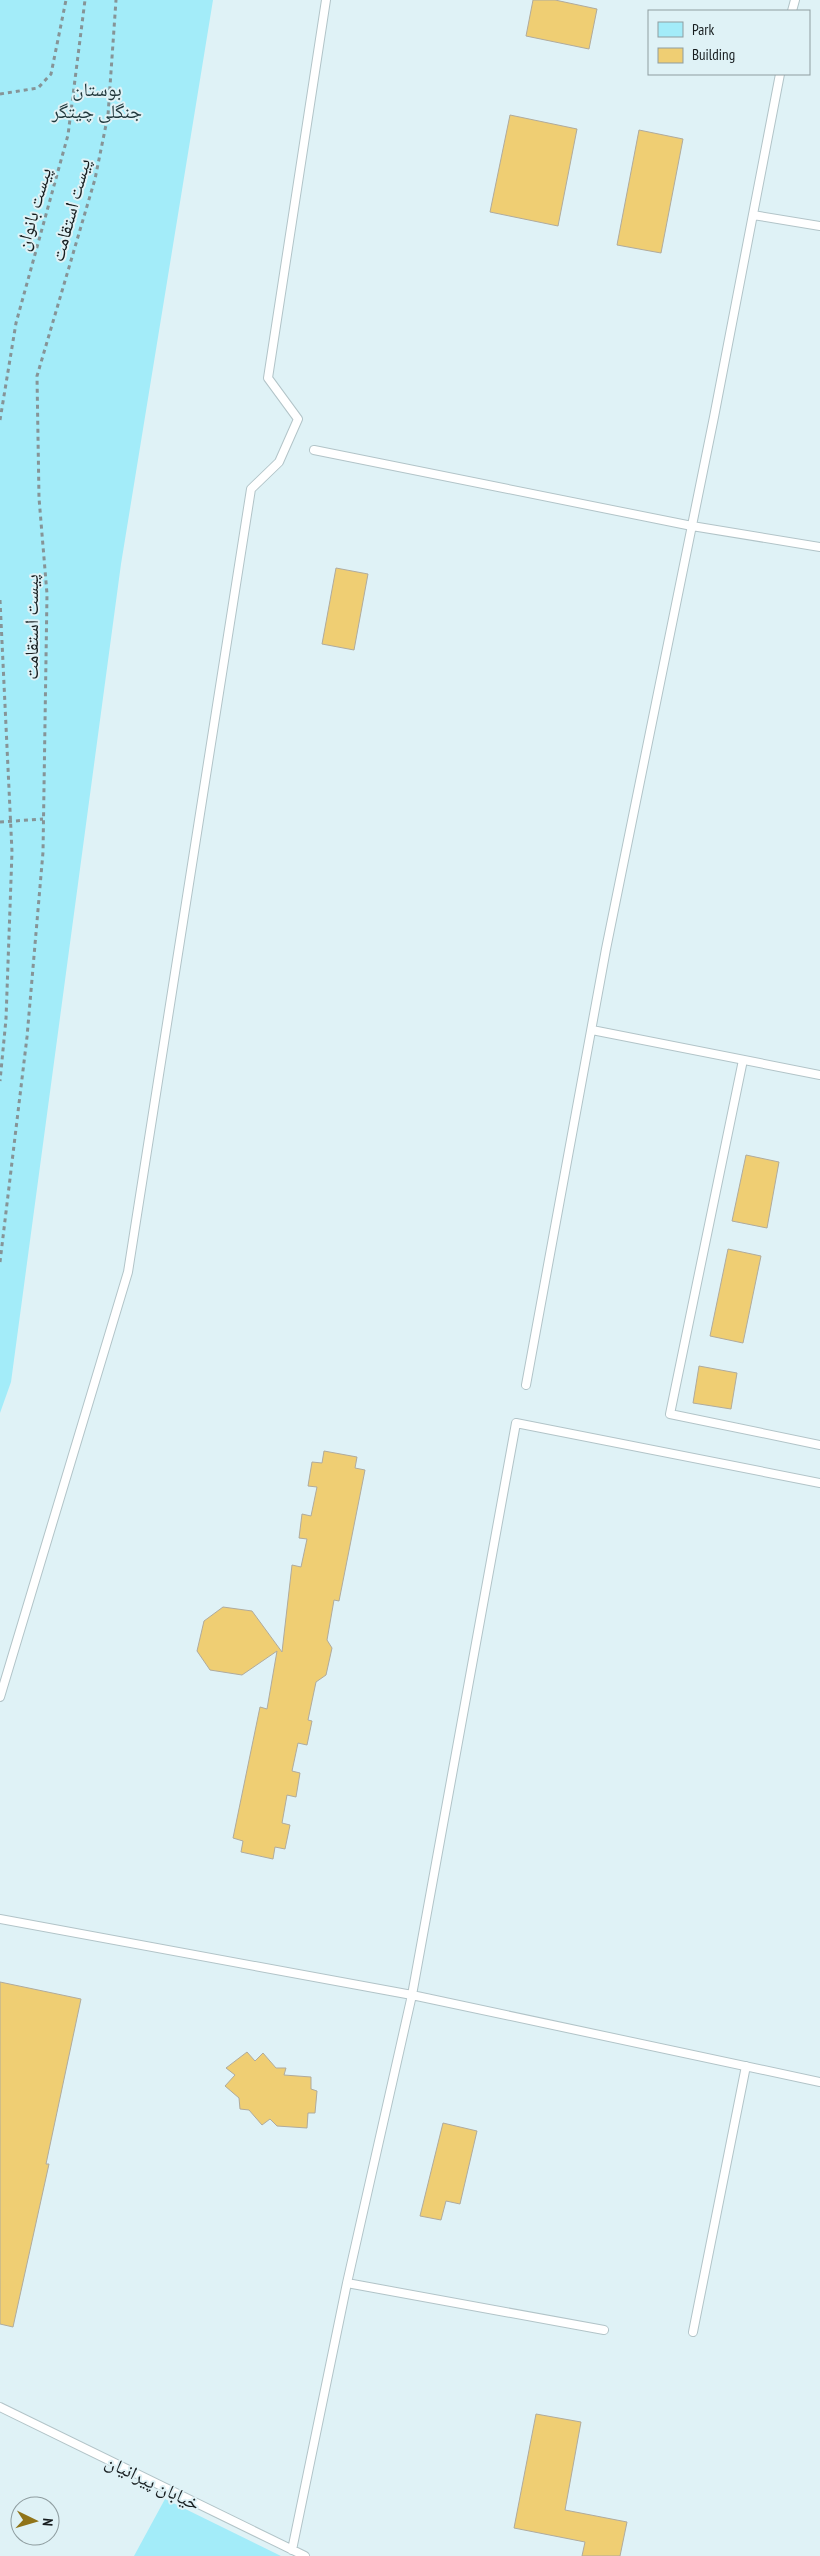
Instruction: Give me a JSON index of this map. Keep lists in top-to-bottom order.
{
  "streets": {
    "lane": ["خیابان پیرانیان"],
    "path": ["پیست بانوان", "پیست استقامت"]
  },
  "parks": ["بوستان جنگلی چیتگر"],
  "legend": ["Park", "Building"],
  "north": "right"
}
